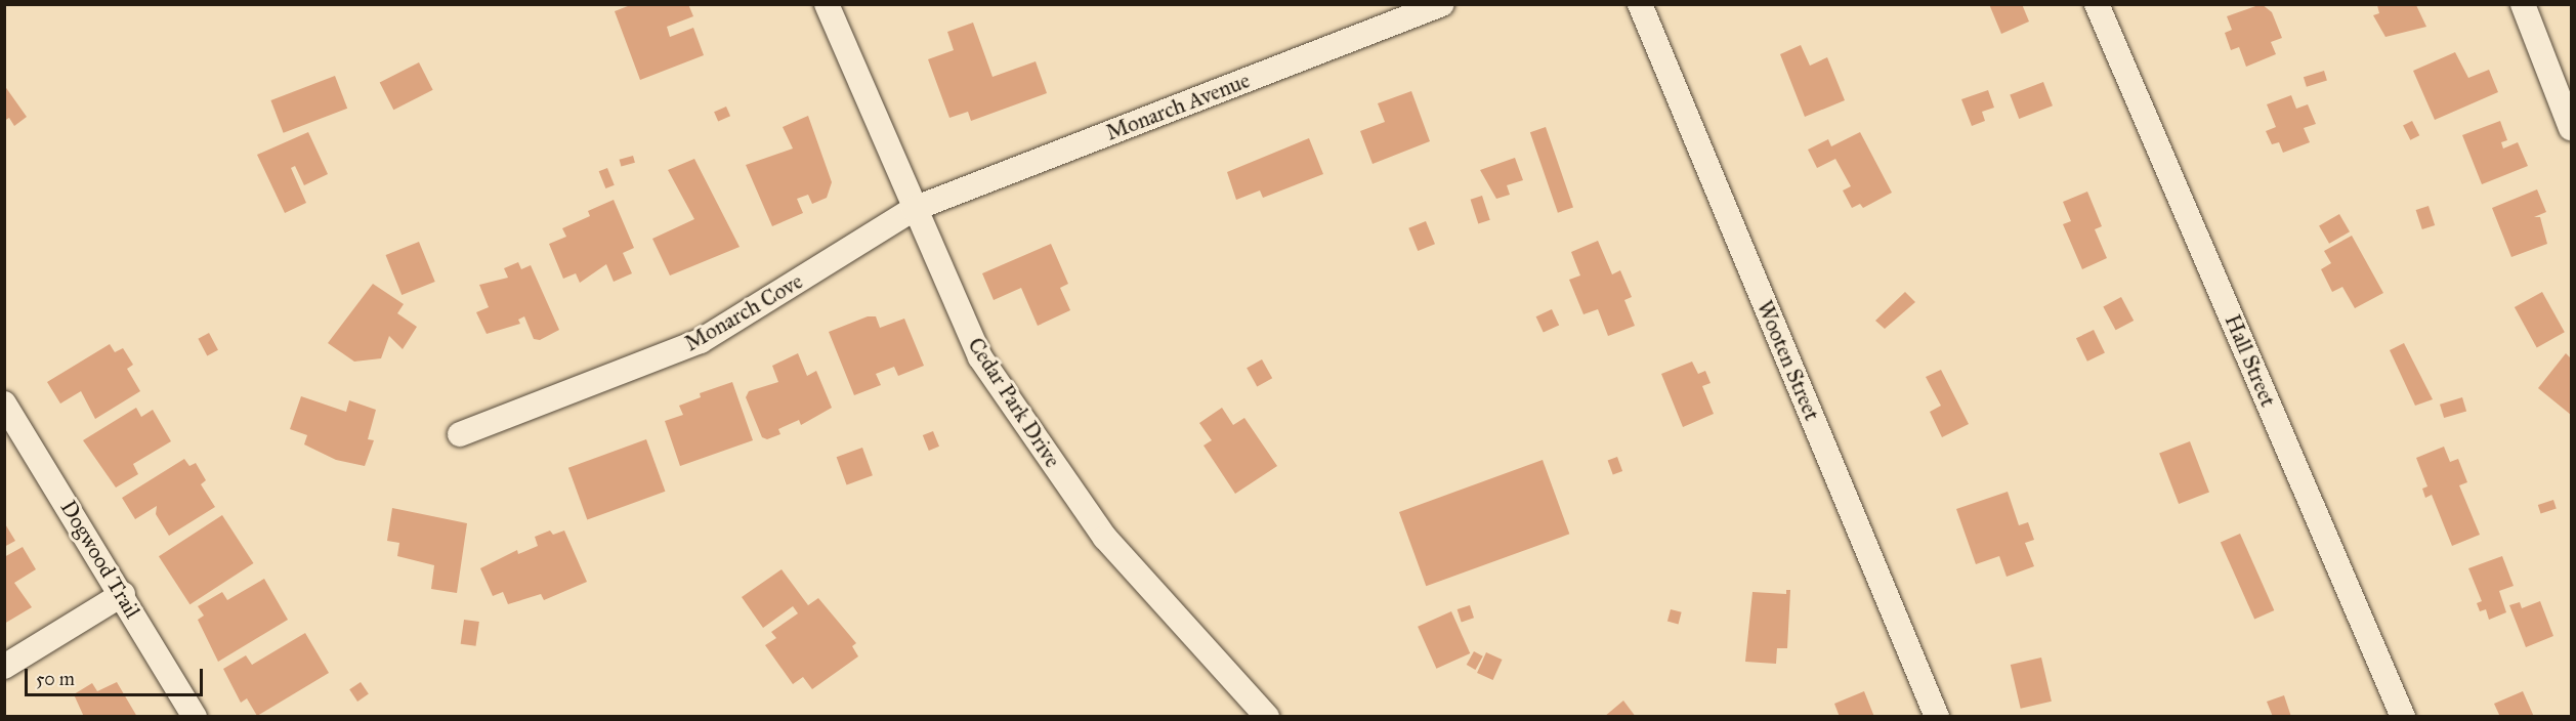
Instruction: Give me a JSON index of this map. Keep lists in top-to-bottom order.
{
  "streets": {
    "street": [
      "Monarch Avenue",
      "Monarch Cove",
      "Wooten Street",
      "Hall Street",
      "Cedar Park Drive",
      "Dogwood Trail"
    ]
  },
  "crossings": [
    ["Monarch Avenue", "Monarch Cove"],
    ["Monarch Avenue", "Cedar Park Drive"],
    ["Monarch Cove", "Cedar Park Drive"]
  ],
  "scale_bar": "50 m"
}
